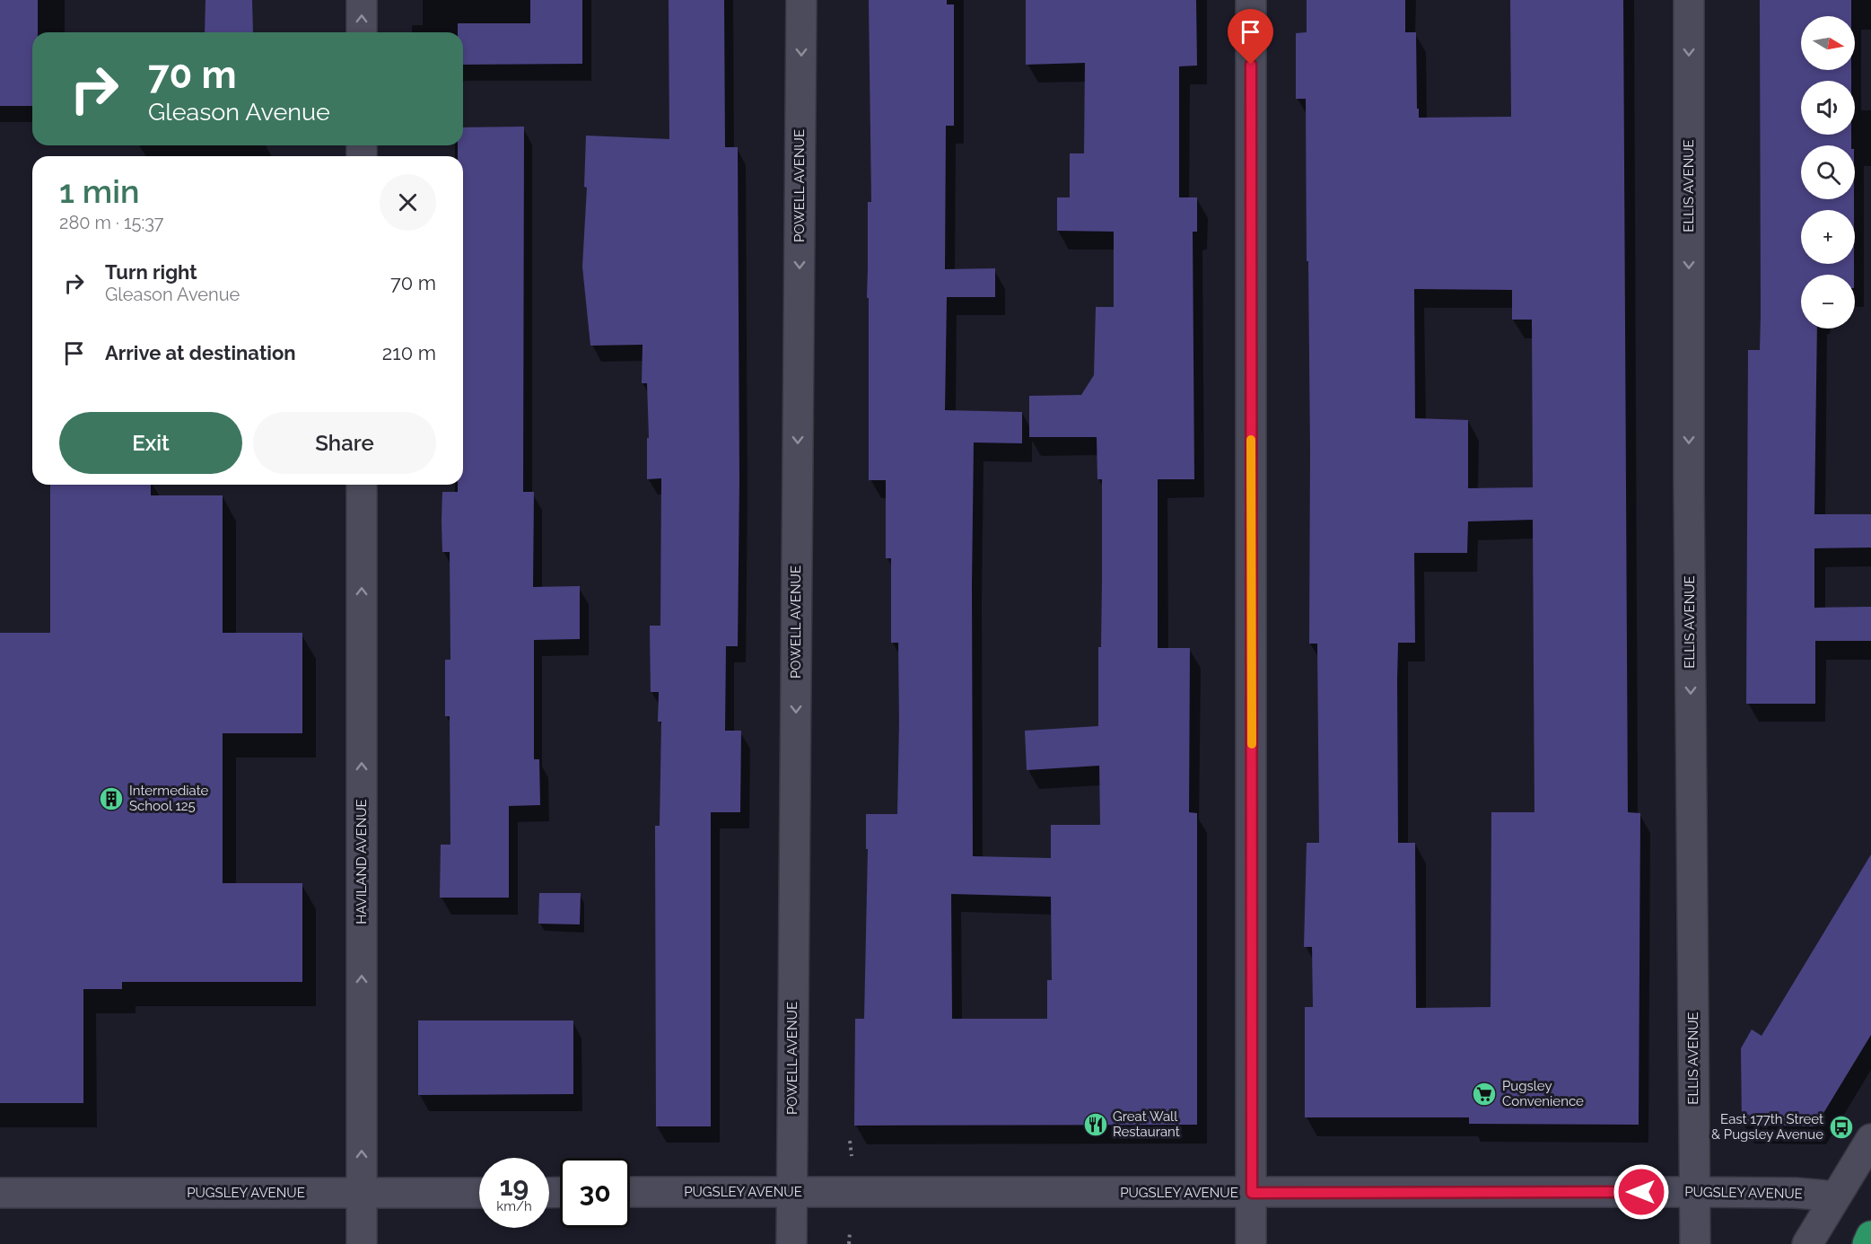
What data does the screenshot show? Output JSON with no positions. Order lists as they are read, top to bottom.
{
  "streets": {
    "street": [
      "POWELL AVENUE",
      "ELLIS AVENUE",
      "HAVILAND AVENUE",
      "PUGSLEY AVENUE"
    ]
  },
  "crossings": [
    ["POWELL AVENUE", "PUGSLEY AVENUE"],
    ["ELLIS AVENUE", "PUGSLEY AVENUE"],
    ["HAVILAND AVENUE", "PUGSLEY AVENUE"]
  ],
  "one_way": ["POWELL AVENUE", "ELLIS AVENUE", "HAVILAND AVENUE"],
  "places": {
    "building": ["Intermediate School 125"],
    "supermarket": ["Pugsley Convenience"],
    "restaurant": ["Great Wall Restaurant"],
    "bus stop": ["East 177th Street & Pugsley Avenue"]
  },
  "north": "right",
  "page": {
    "map_buttons": ["+", "−"],
    "turn": ["70 m", "Gleason Avenue"],
    "heading": ["1 min", "280 m · 15:37"],
    "list": [
      {
        "name": "Turn right",
        "note": "Gleason Avenue",
        "value": "70 m"
      },
      {
        "name": "Arrive at destination",
        "value": "210 m"
      }
    ],
    "buttons": ["Exit", "Share"],
    "speed": "19 km/h",
    "limit": "30"
  }
}
